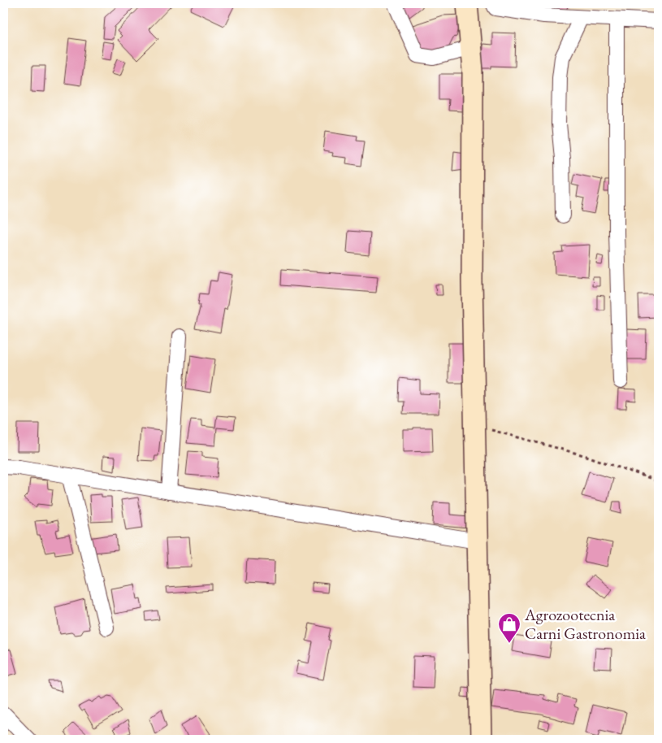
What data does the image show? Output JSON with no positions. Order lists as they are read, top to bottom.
{
  "places": {
    "shop": ["Agrozootecnia Carni Gastronomia"]
  }
}
